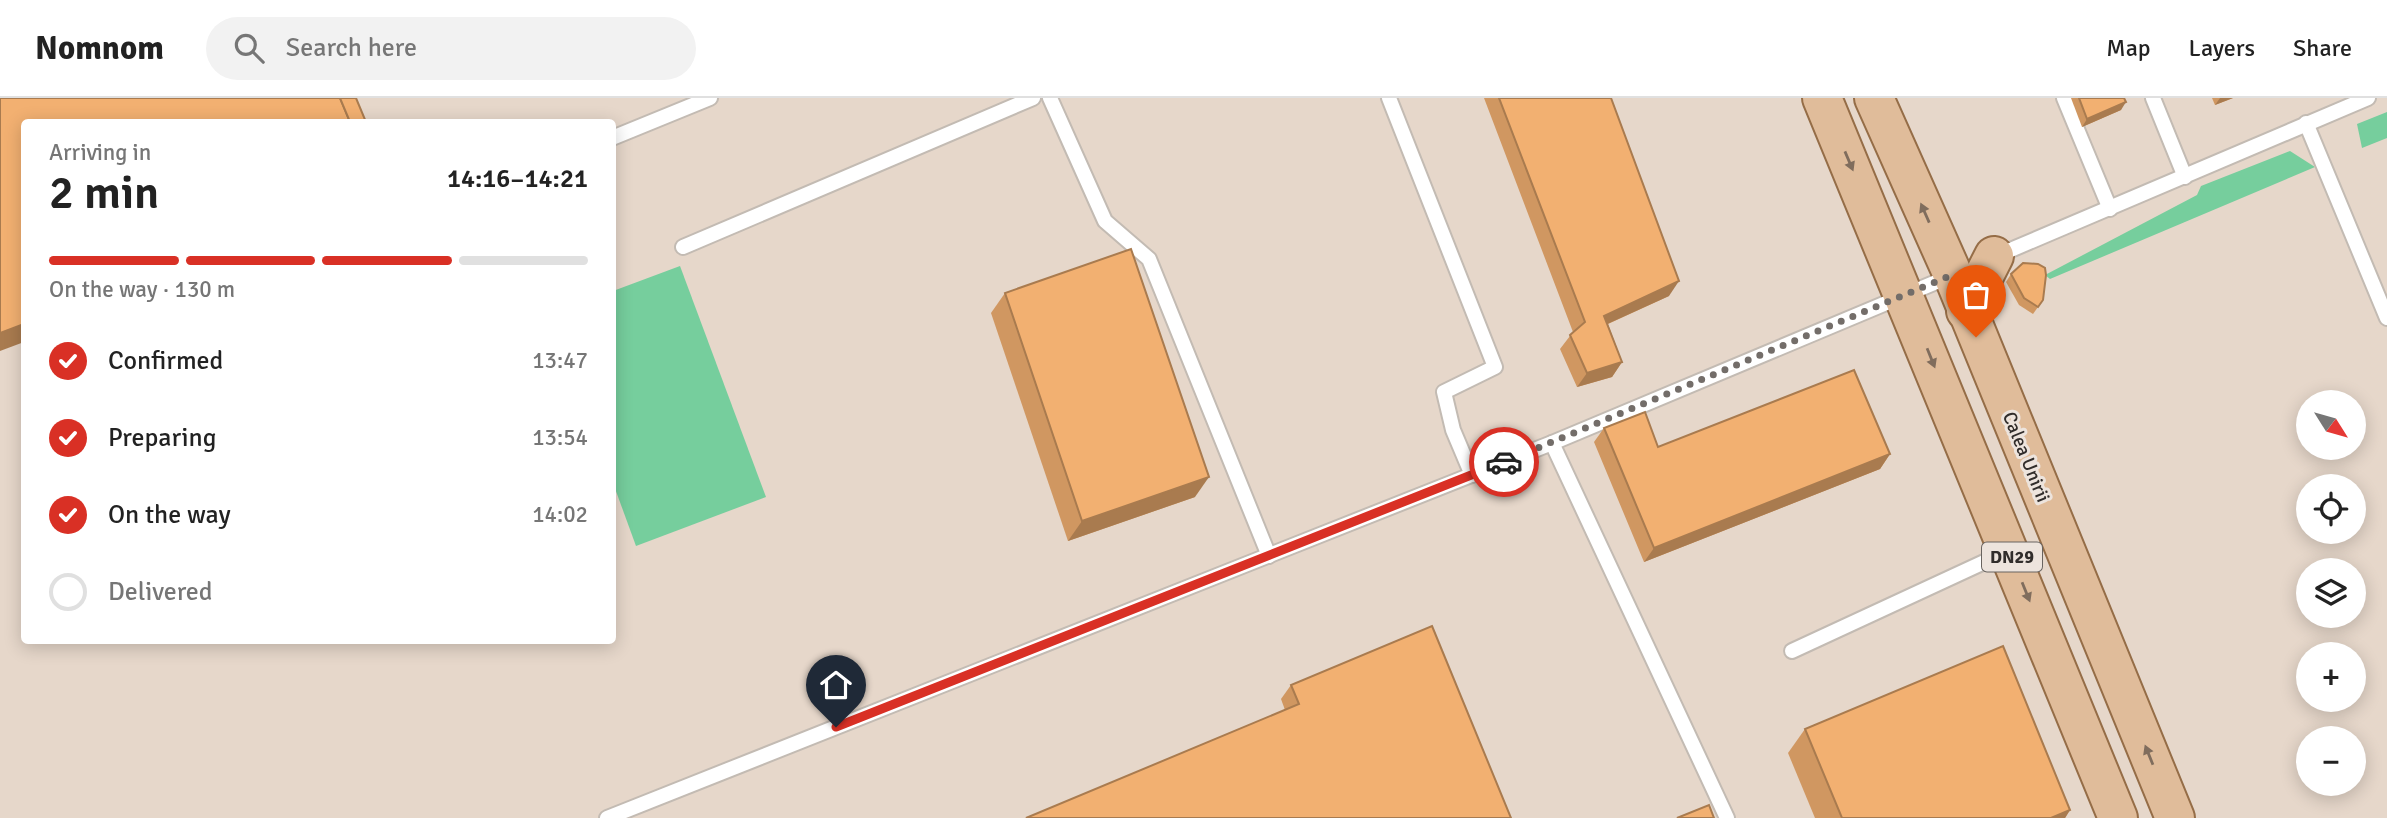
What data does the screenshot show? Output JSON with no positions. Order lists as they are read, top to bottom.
{
  "streets": {
    "main road": ["Calea Unirii", "DN29"]
  },
  "north": "bottom right",
  "page": {
    "header": "Nomnom",
    "search": "Search here",
    "nav": ["Map", "Layers", "Share"],
    "heading": ["2 min", "Arriving in", "14:16–14:21"],
    "bar": "On the way · 130 m",
    "list": [
      ["Confirmed", "13:47"],
      ["Preparing", "13:54"],
      ["On the way", "14:02"],
      "Delivered"
    ],
    "map_buttons": ["+", "−"]
  }
}
